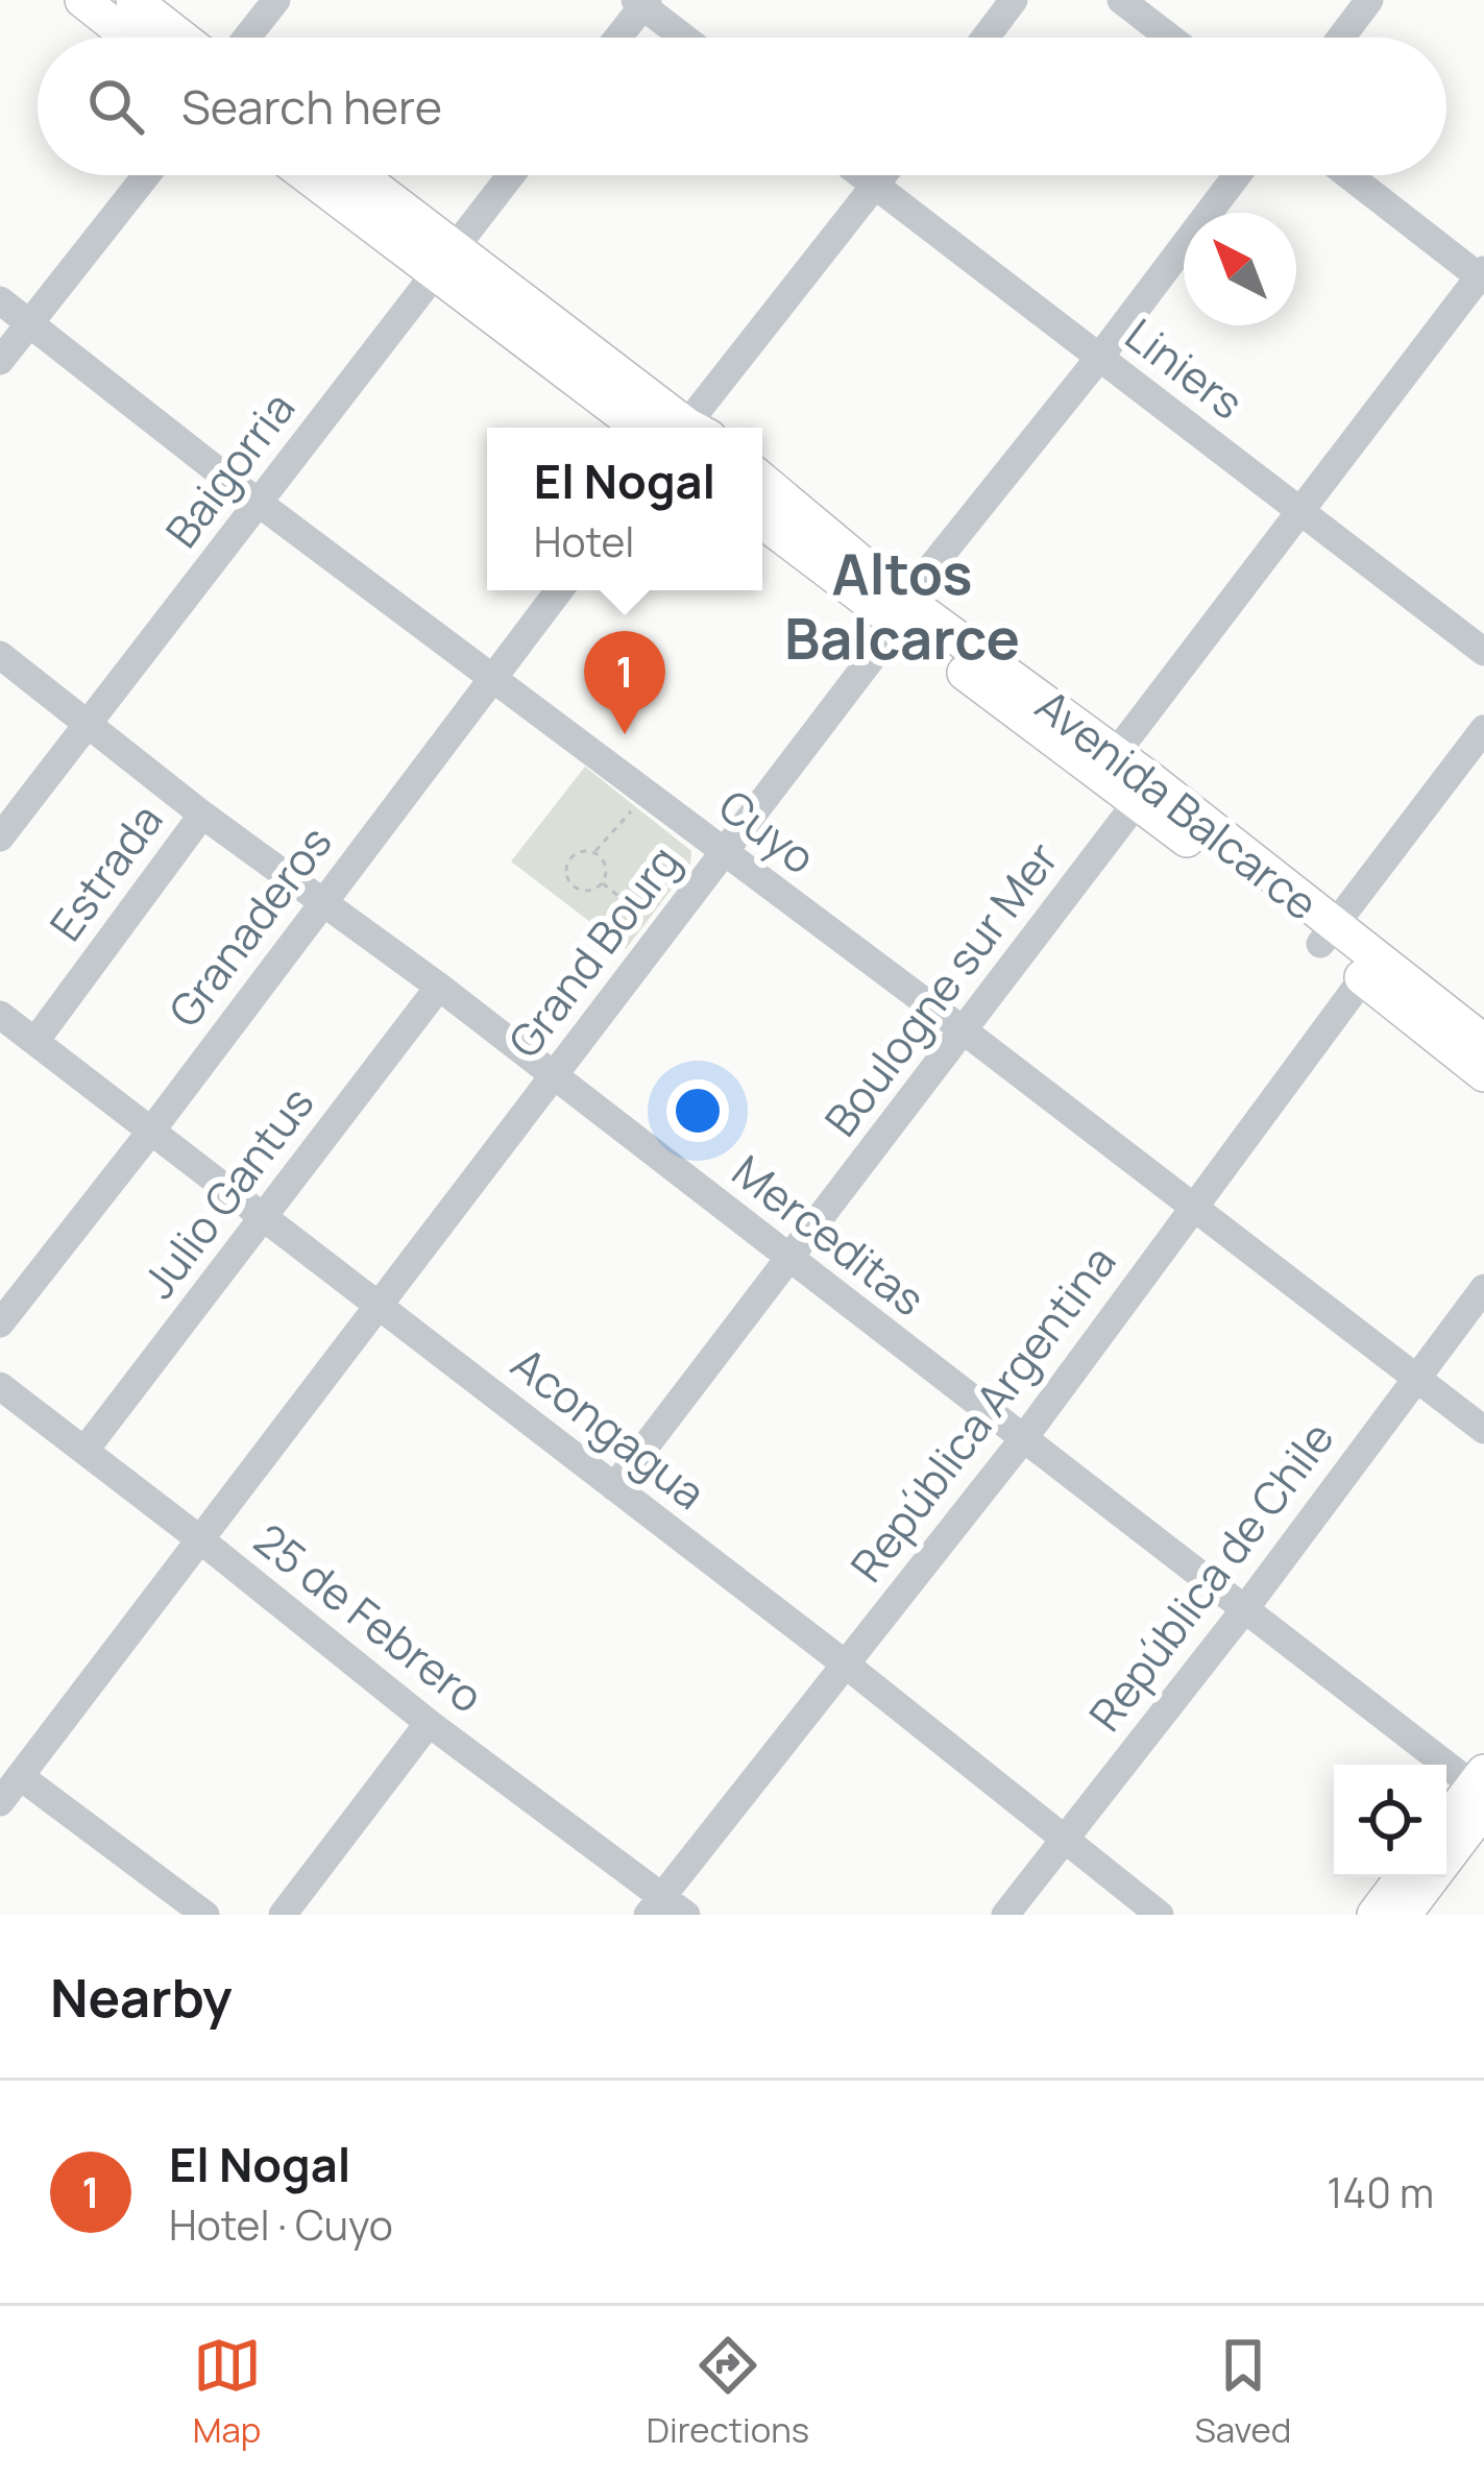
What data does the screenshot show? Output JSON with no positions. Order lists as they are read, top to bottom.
{
  "streets": {
    "main road": ["Avenida Balcarce"],
    "street": [
      "Liniers",
      "Baigorria",
      "Cuyo",
      "Estrada",
      "Granaderos",
      "Grand Bourg",
      "Boulogne sur Mer",
      "Julio Gantus",
      "Merceditas",
      "República Argentina",
      "Acongagua",
      "República de Chile",
      "25 de Febrero"
    ]
  },
  "crossings": [
    ["Liniers", "Grand Bourg"],
    ["Baigorria", "Cuyo"],
    ["Baigorria", "Merceditas"],
    ["Avenida Balcarce", "Grand Bourg"],
    ["Avenida Balcarce", "Boulogne sur Mer"],
    ["Avenida Balcarce", "República Argentina"],
    ["Cuyo", "Granaderos"],
    ["Cuyo", "Grand Bourg"],
    ["Cuyo", "Boulogne sur Mer"],
    ["Cuyo", "República Argentina"],
    ["Cuyo", "República de Chile"],
    ["Estrada", "Merceditas"],
    ["Estrada", "Acongagua"],
    ["Granaderos", "Merceditas"],
    ["Granaderos", "Acongagua"],
    ["Grand Bourg", "Merceditas"],
    ["Grand Bourg", "Acongagua"],
    ["Grand Bourg", "25 de Febrero"],
    ["Boulogne sur Mer", "Merceditas"],
    ["Boulogne sur Mer", "Acongagua"],
    ["Julio Gantus", "Merceditas"],
    ["Julio Gantus", "Acongagua"],
    ["Julio Gantus", "25 de Febrero"],
    ["Merceditas", "República Argentina"],
    ["Merceditas", "República de Chile"],
    ["República Argentina", "Acongagua"],
    ["República Argentina", "25 de Febrero"],
    ["Acongagua", "República de Chile"]
  ],
  "districts": ["Altos Balcarce"],
  "north": "top left",
  "page": {
    "search": "Search here",
    "popup": ["El Nogal", "Hotel"],
    "pins": "1",
    "heading": "Nearby",
    "list": [
      {
        "mark": "1",
        "name": "El Nogal",
        "note": "Hotel · Cuyo",
        "value": "140 m"
      }
    ],
    "nav": ["Map", "Directions", "Saved"]
  }
}
